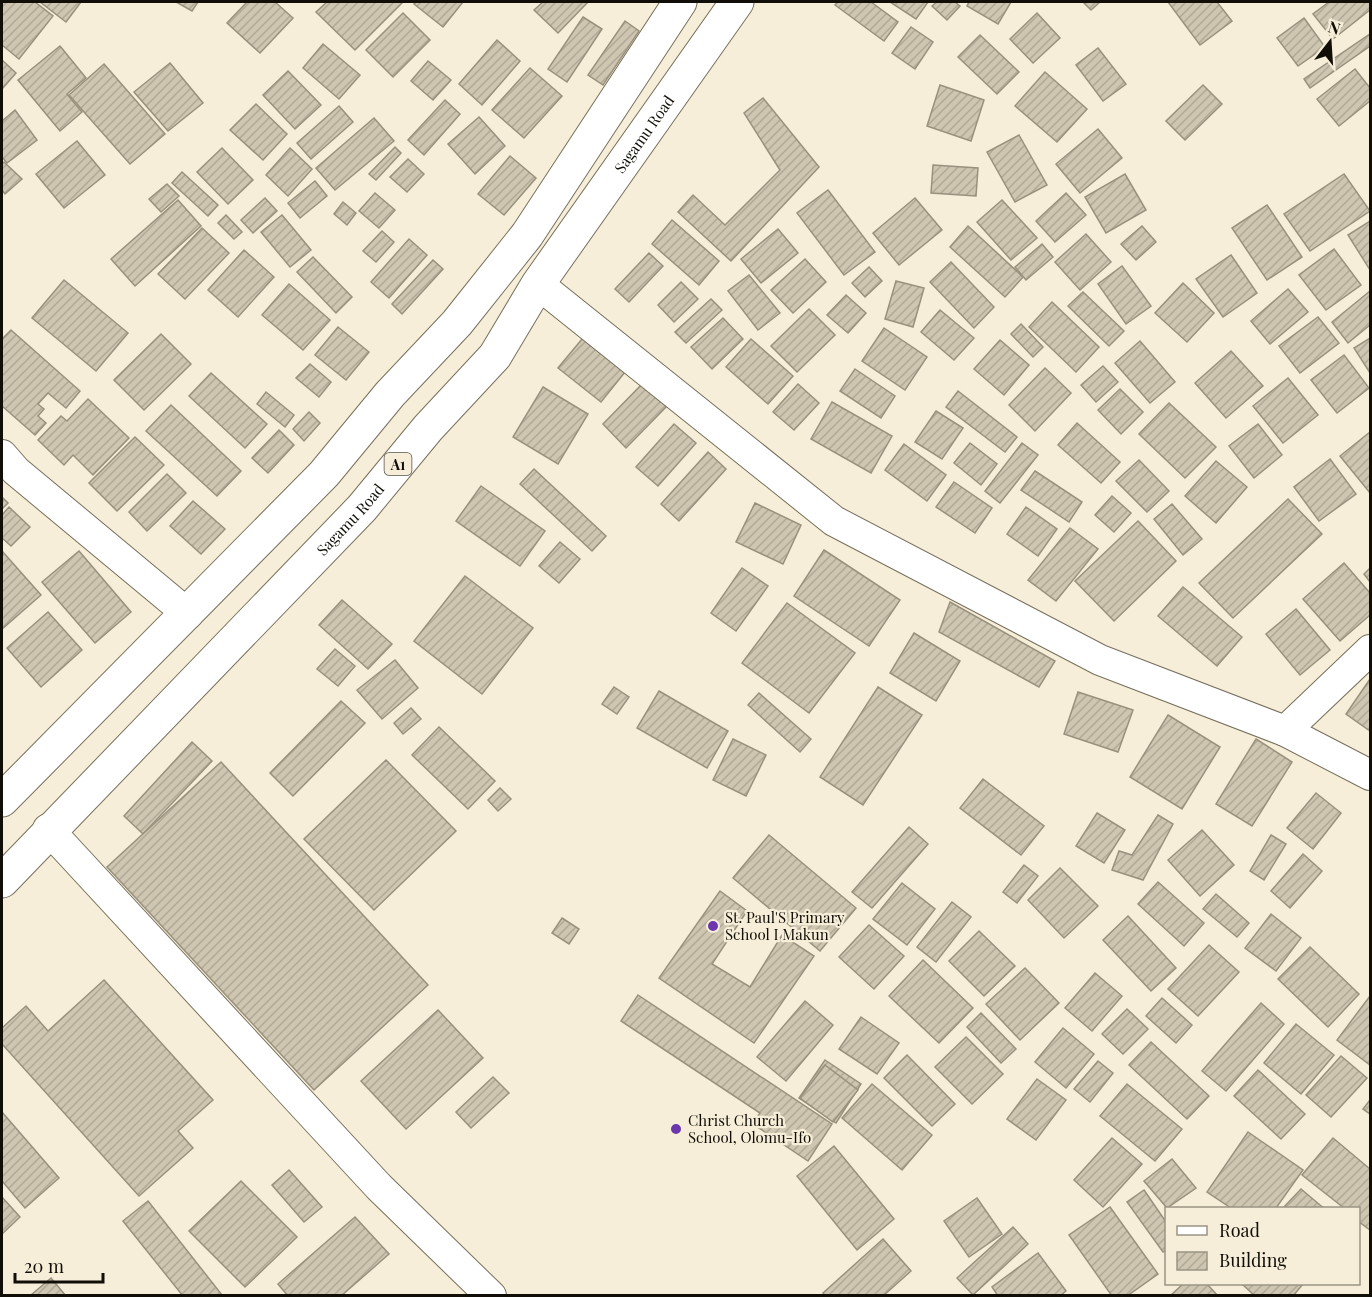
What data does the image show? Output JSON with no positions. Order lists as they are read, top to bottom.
{
  "streets": {
    "highway": ["Sagamu Road", "A1"]
  },
  "places": ["St. Paul'S Primary School I Makun", "Christ Church School, Olomu-Ifo"],
  "legend": ["Road", "Building"],
  "scale_bar": "20 m",
  "north": "top"
}
